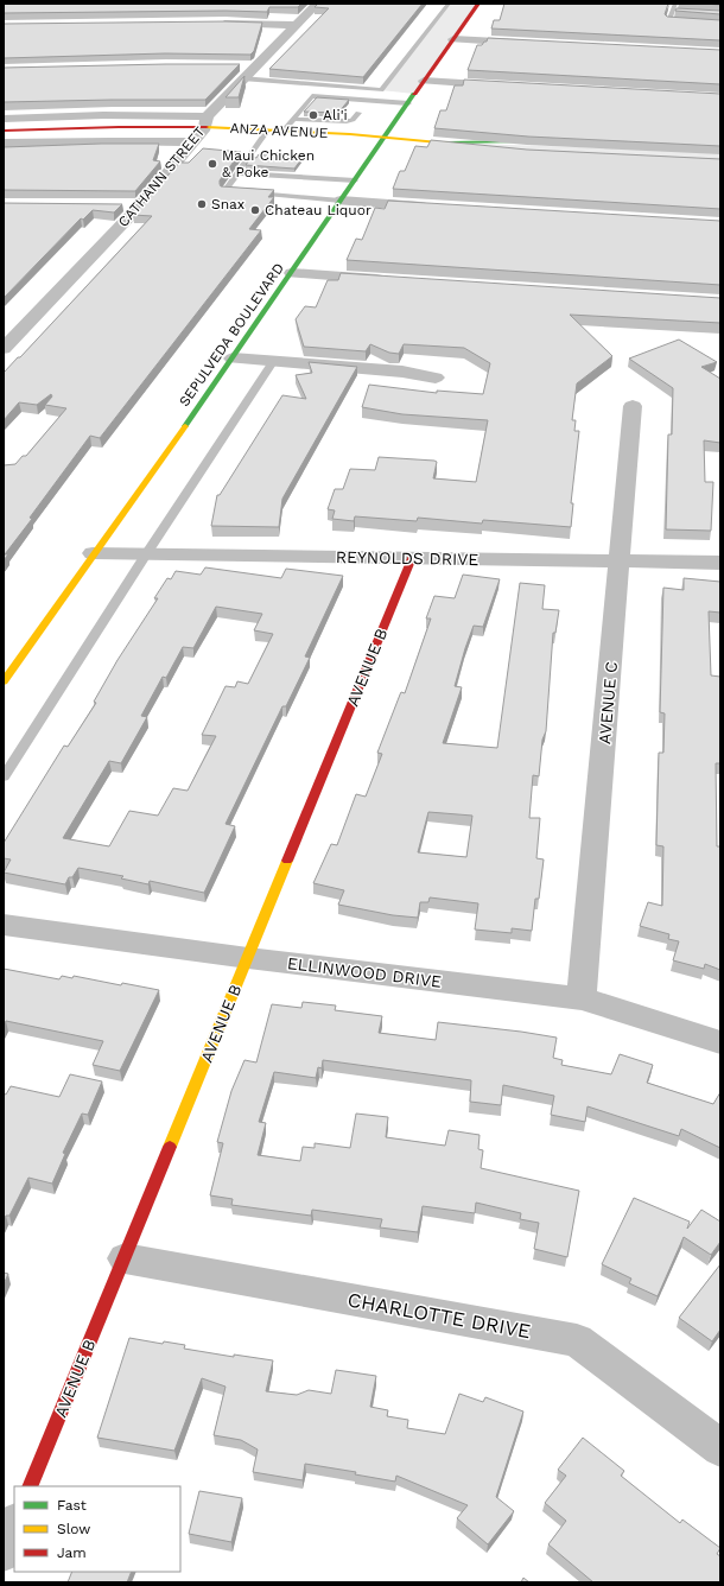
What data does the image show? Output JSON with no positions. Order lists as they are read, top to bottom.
{
  "streets": {
    "main road": ["ANZA AVENUE", "SEPULVEDA BOULEVARD", "AVENUE B"],
    "street": [
      "CATHANN STREET",
      "REYNOLDS DRIVE",
      "AVENUE C",
      "ELLINWOOD DRIVE",
      "CHARLOTTE DRIVE"
    ]
  },
  "crossings": [
    ["ANZA AVENUE", "CATHANN STREET"],
    ["ANZA AVENUE", "SEPULVEDA BOULEVARD"],
    ["SEPULVEDA BOULEVARD", "REYNOLDS DRIVE"],
    ["REYNOLDS DRIVE", "AVENUE B"],
    ["REYNOLDS DRIVE", "AVENUE C"],
    ["AVENUE B", "ELLINWOOD DRIVE"],
    ["AVENUE B", "CHARLOTTE DRIVE"],
    ["AVENUE C", "ELLINWOOD DRIVE"]
  ],
  "places": [
    "Ali'i",
    "Maui Chicken & Poke",
    "Snax",
    "Chateau Liquor"
  ],
  "legend": ["Fast", "Slow", "Jam"]
}
